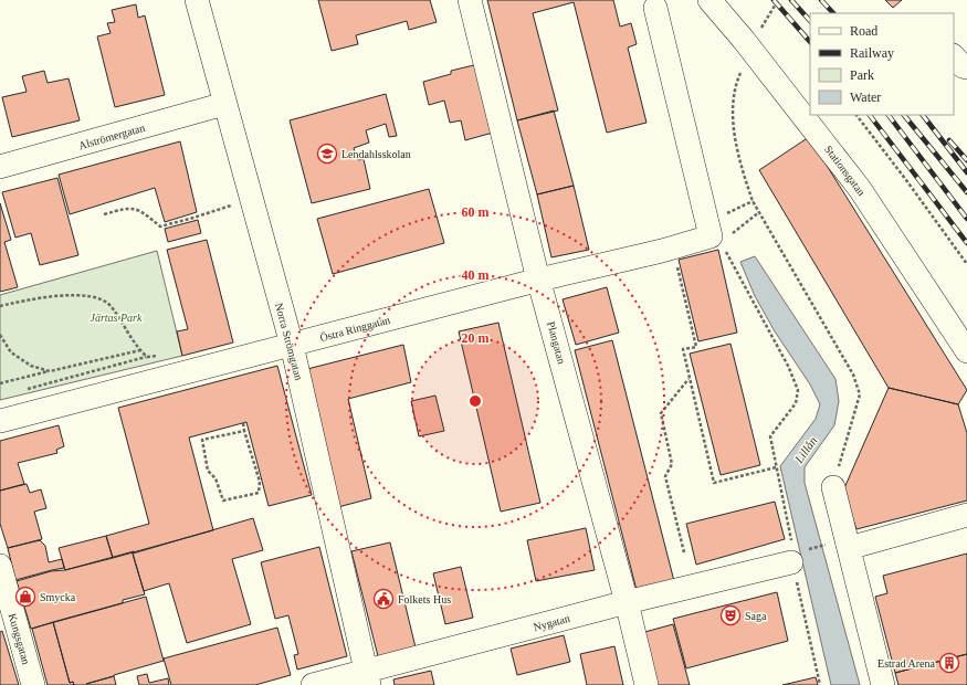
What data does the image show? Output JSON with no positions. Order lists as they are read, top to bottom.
{
  "streets": {
    "street": [
      "Alströmergatan",
      "Stationsgatan",
      "Östra Ringgatan",
      "Norra Strömgatan",
      "Plangatan",
      "Nygatan",
      "Kungsgatan"
    ]
  },
  "crossings": [
    ["Alströmergatan", "Norra Strömgatan"],
    ["Östra Ringgatan", "Norra Strömgatan"],
    ["Östra Ringgatan", "Plangatan"],
    ["Norra Strömgatan", "Nygatan"],
    ["Plangatan", "Nygatan"]
  ],
  "water": ["Lillån"],
  "parks": ["Järtas Park"],
  "places": {
    "school or university": ["Lendahlsskolan"],
    "shop": ["Smycka"],
    "public building": ["Folkets Hus"],
    "theatre": ["Saga"],
    "building": ["Estrad Arena"]
  },
  "legend": [
    "Road",
    "Railway",
    "Park",
    "Water"
  ],
  "rings": ["60 m", "40 m", "20 m"]
}
